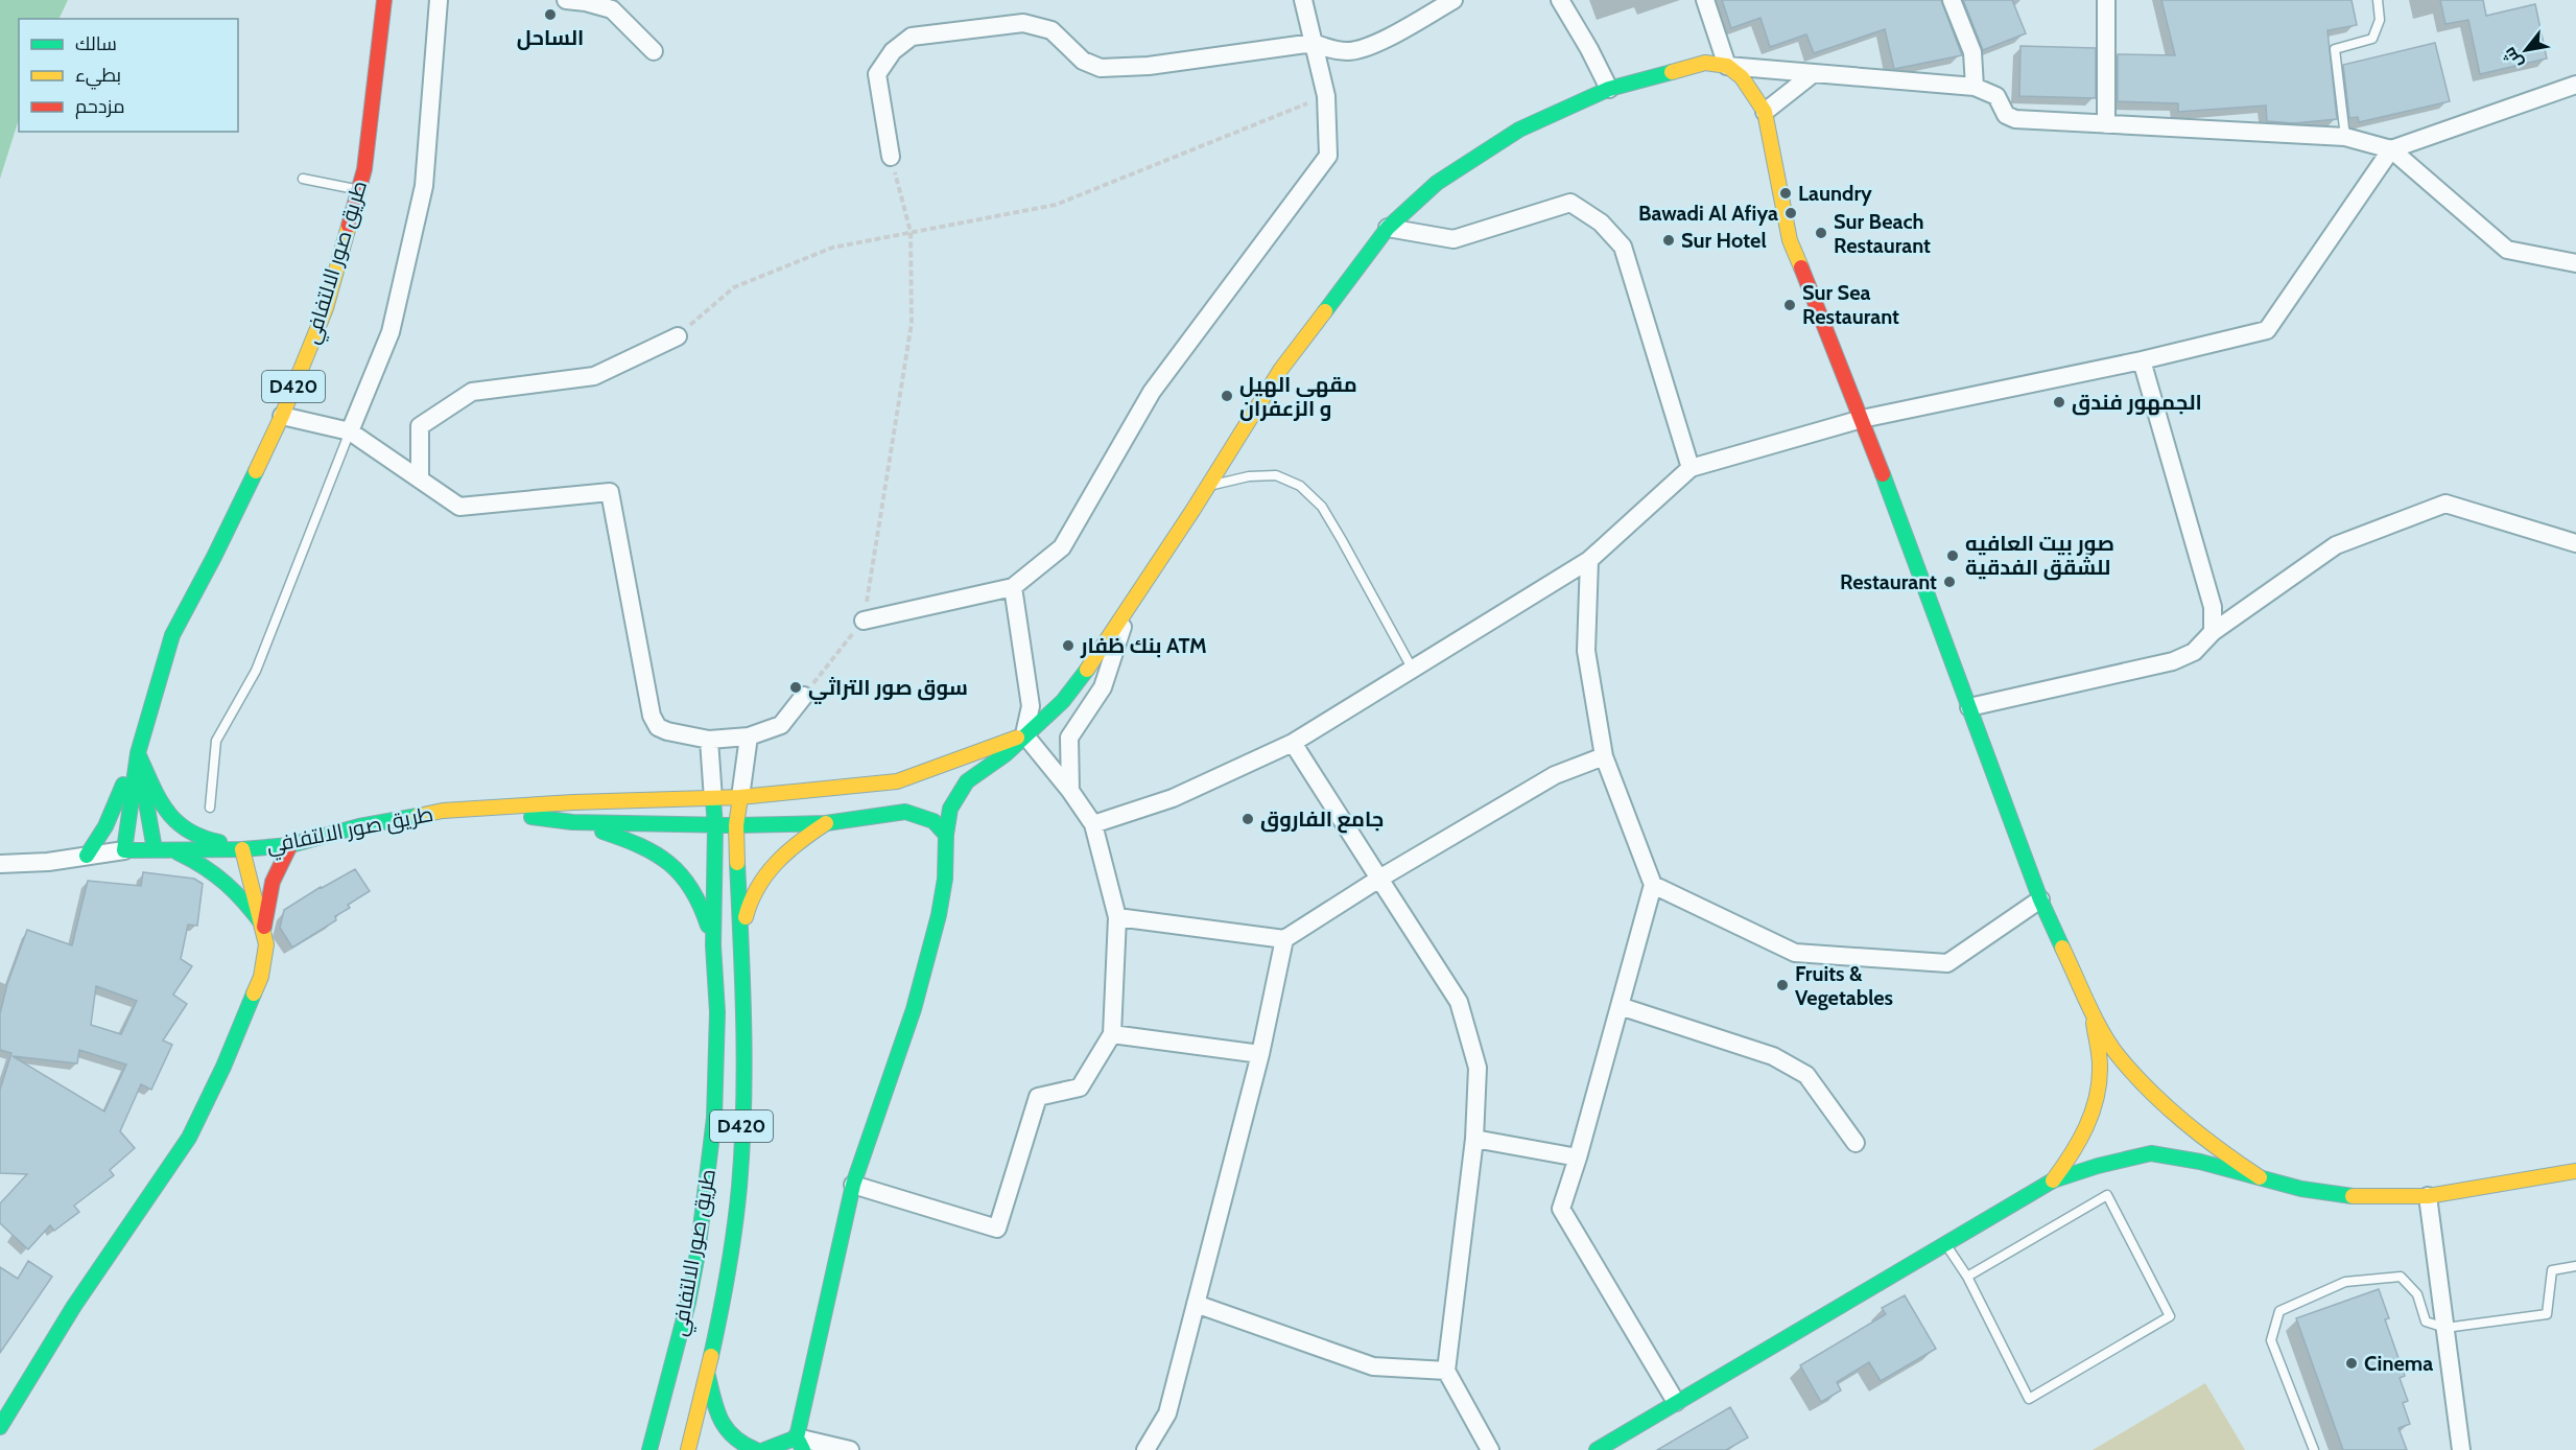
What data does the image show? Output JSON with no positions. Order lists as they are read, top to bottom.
{
  "streets": {
    "street": ["طريق صور الالتفافي", "D420"]
  },
  "places": [
    "الساحل",
    "Laundry",
    "Bawadi Al Afiya",
    "Sur Beach Restaurant",
    "Sur Hotel",
    "Sur Sea Restaurant",
    "مقهى الهيل و الزعفران",
    "الجمهور فندق",
    "صور بيت العافيه للشقق الفدقية",
    "Restaurant",
    "بنك ظفار ATM",
    "سوق صور التراثي",
    "جامع الفاروق",
    "Fruits & Vegetables",
    "Cinema"
  ],
  "legend": ["سالك", "بطيء", "مزدحم"],
  "north": "bottom left"
}
